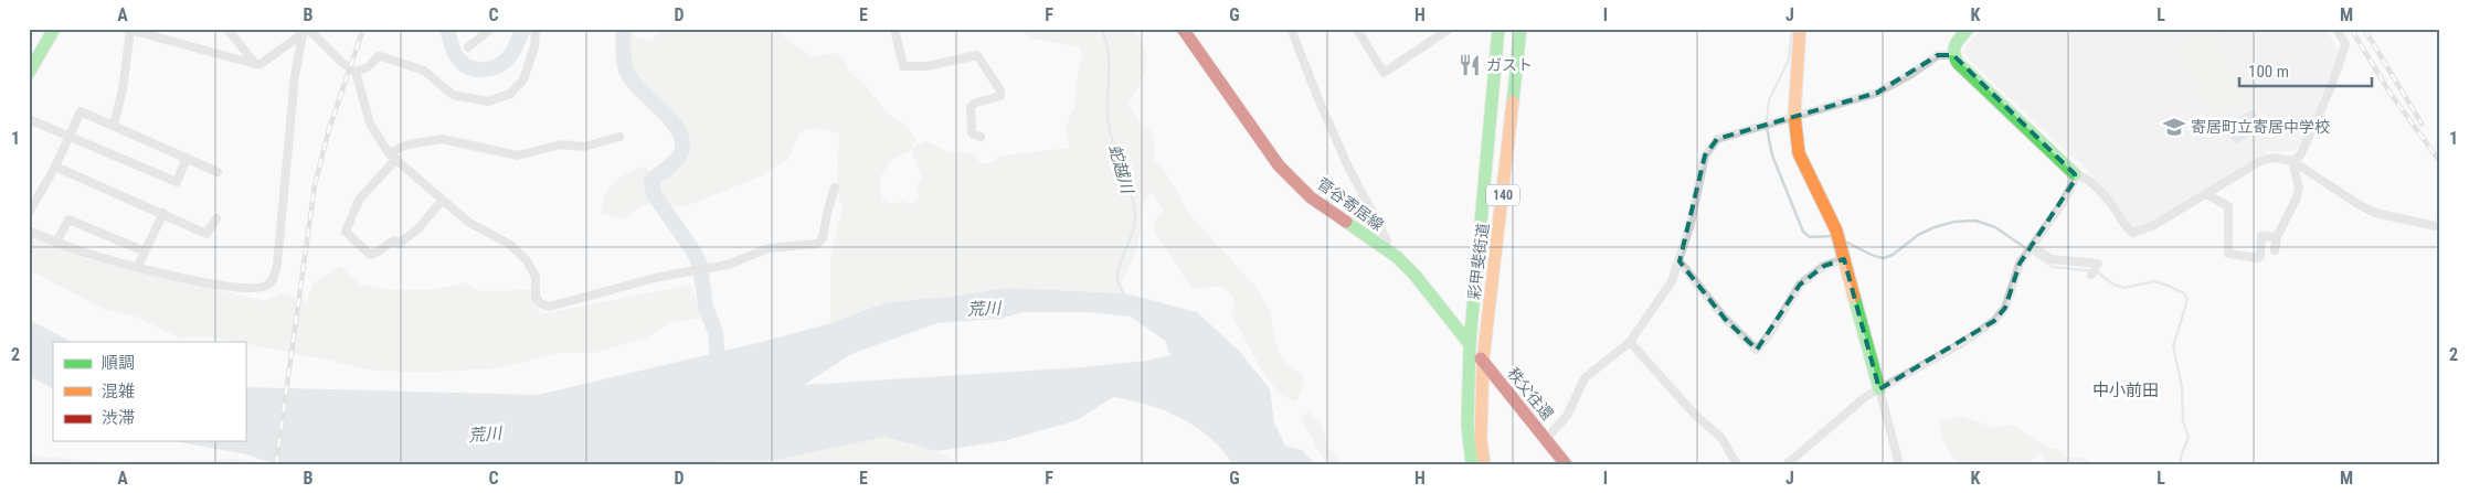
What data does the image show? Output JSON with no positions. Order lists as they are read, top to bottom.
{
  "streets": {
    "main road": [
      "140",
      "菅谷寄居線",
      "彩甲斐街道",
      "秩父往還"
    ]
  },
  "crossings": [
    ["菅谷寄居線", "彩甲斐街道"],
    ["菅谷寄居線", "秩父往還"],
    ["彩甲斐街道", "秩父往還"]
  ],
  "districts": ["中小前田"],
  "water": ["蛇越川", "荒川"],
  "places": {
    "restaurant": ["ガスト"],
    "school or university": ["寄居町立寄居中学校"]
  },
  "legend": ["順調", "混雑", "渋滞"],
  "scale_bar": "100 m",
  "grid": {
    "columns": [
      "A",
      "B",
      "C",
      "D",
      "E",
      "F",
      "G",
      "H",
      "I",
      "J",
      "K",
      "L",
      "M"
    ],
    "rows": ["1", "2"]
  }
}
